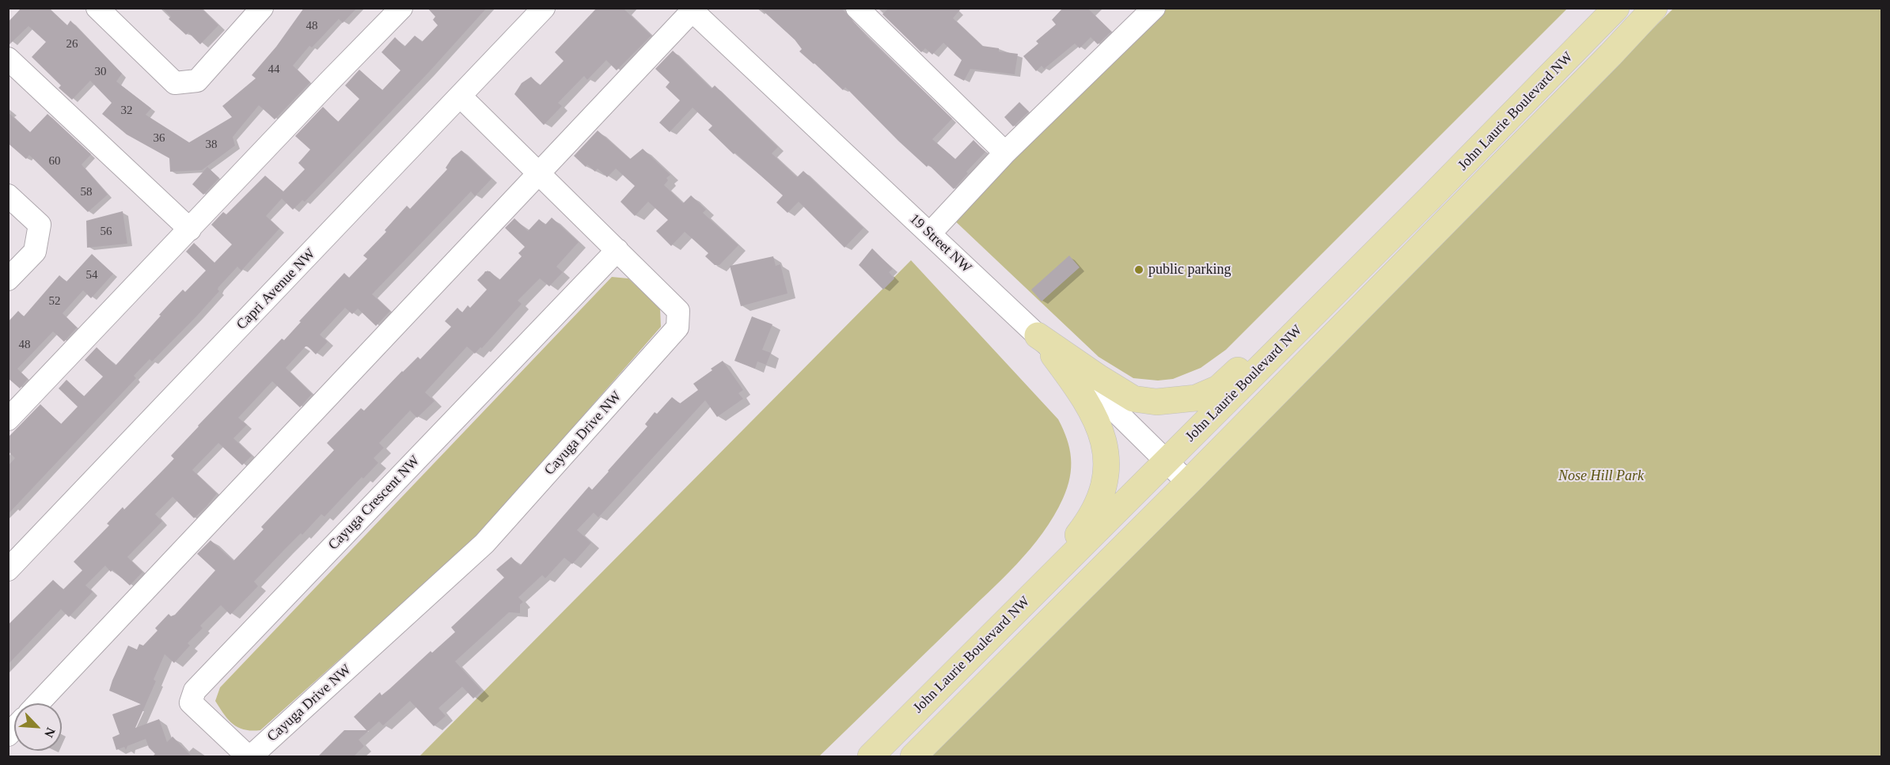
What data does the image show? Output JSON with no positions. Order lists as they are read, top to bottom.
{
  "streets": {
    "main road": ["John Laurie Boulevard NW"],
    "street": [
      "19 Street NW",
      "Capri Avenue NW",
      "Cayuga Drive NW",
      "Cayuga Crescent NW"
    ]
  },
  "crossings": [
    ["John Laurie Boulevard NW", "19 Street NW"],
    ["Capri Avenue NW", "Cayuga Drive NW"],
    ["Cayuga Drive NW", "Cayuga Crescent NW"]
  ],
  "parks": ["Nose Hill Park"],
  "places": ["public parking"],
  "house_numbers": [
    "48",
    "26",
    "44",
    "30",
    "32",
    "36",
    "38",
    "60",
    "58",
    "56",
    "54",
    "52",
    "48"
  ],
  "north": "bottom right"
}
